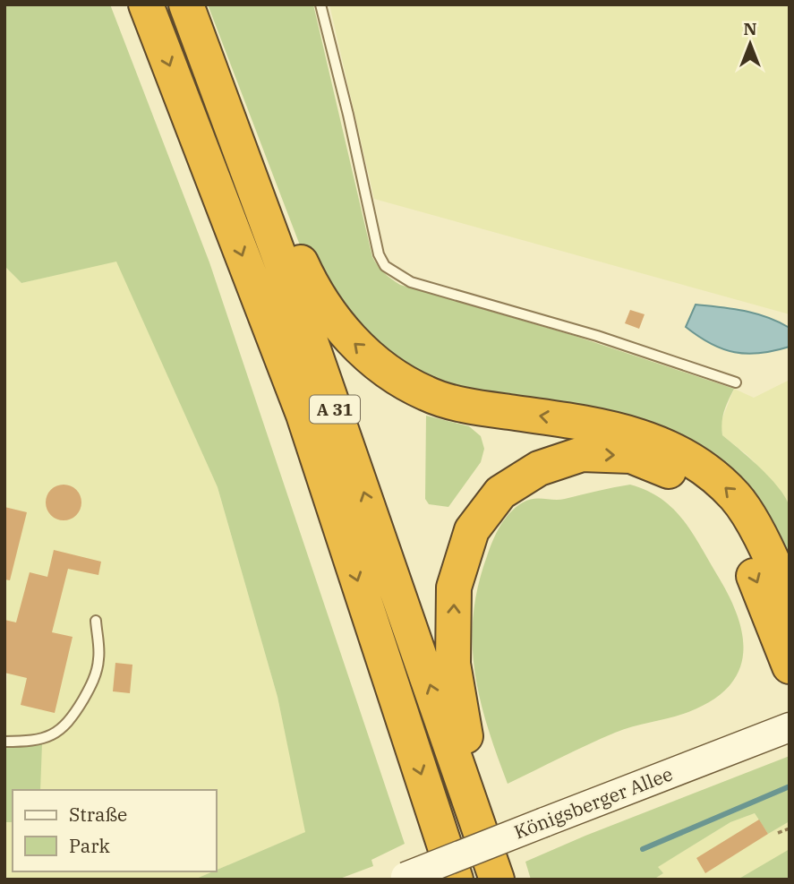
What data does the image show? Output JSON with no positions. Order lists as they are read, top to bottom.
{
  "streets": {
    "highway": ["A 31"],
    "main road": ["Königsberger Allee"]
  },
  "legend": ["Straße", "Park"],
  "north": "top"
}
